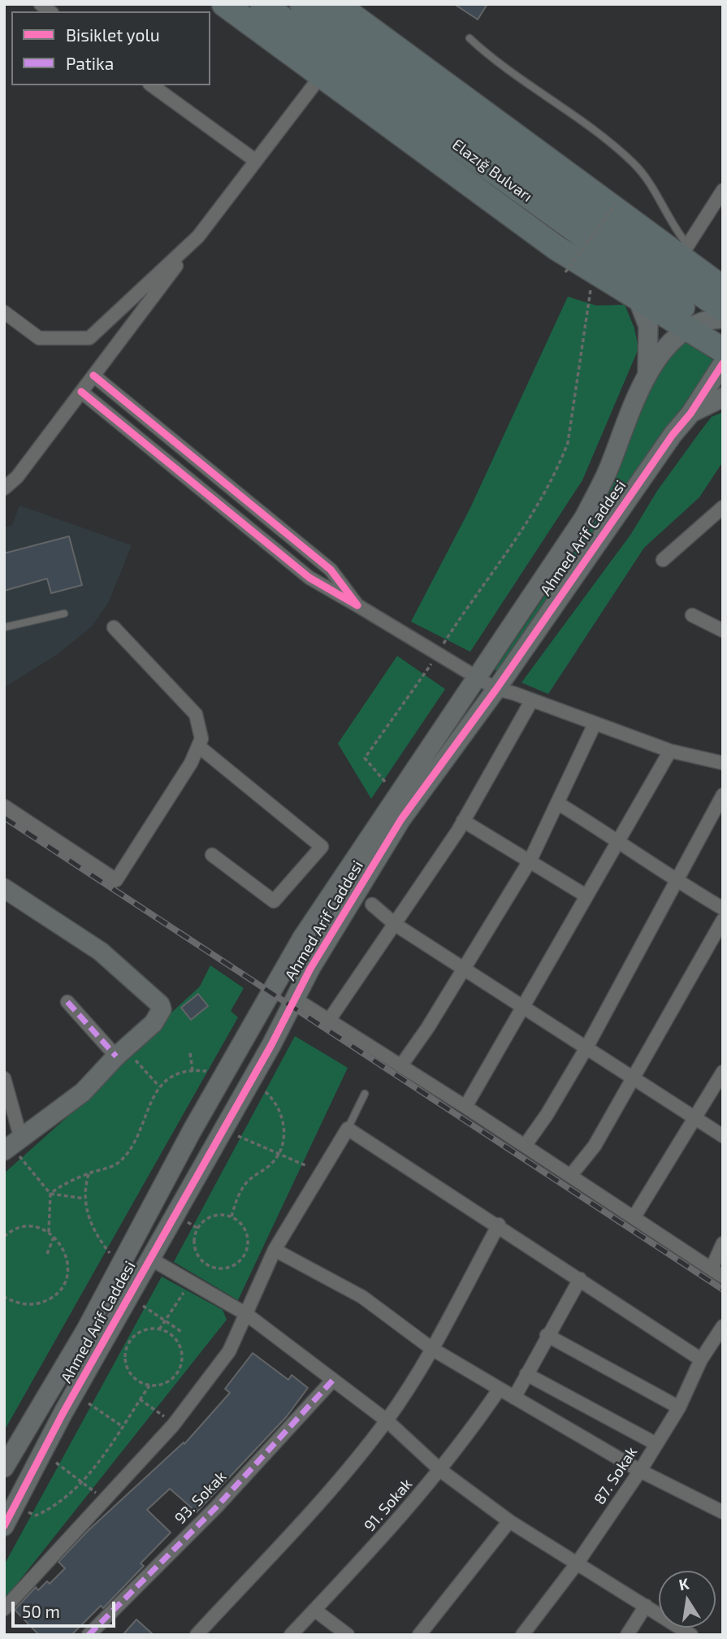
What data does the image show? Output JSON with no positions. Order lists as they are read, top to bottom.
{
  "streets": {
    "highway": ["Elazığ Bulvarı"],
    "street": [
      "Ahmed Arif Caddesi",
      "87. Sokak",
      "93. Sokak",
      "91. Sokak"
    ]
  },
  "crossings": [
    ["Elazığ Bulvarı", "Ahmed Arif Caddesi"]
  ],
  "legend": ["Bisiklet yolu", "Patika"],
  "scale_bar": "50 m",
  "north": "top"
}
